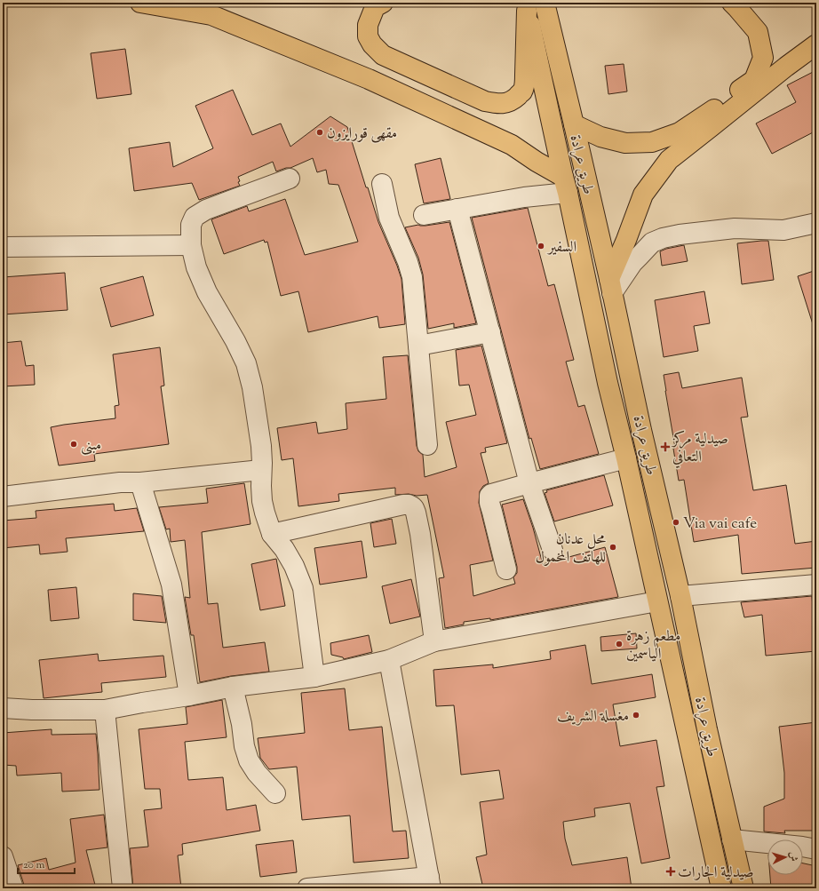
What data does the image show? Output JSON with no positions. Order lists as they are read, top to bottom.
{
  "streets": {
    "main road": ["طريق عرادة"]
  },
  "places": {
    "other": [
      "مقهى قورايزون",
      "السفير",
      "مبنى",
      "Via vai cafe",
      "محل عدنان للهاتف المخمول",
      "مطعم زهرة الياسمين",
      "مغسلة الشريف"
    ],
    "health": ["صيدلية مركز التعافي", "صيدلية الحارات"]
  },
  "scale_bar": "20 m",
  "north": "right"
}
